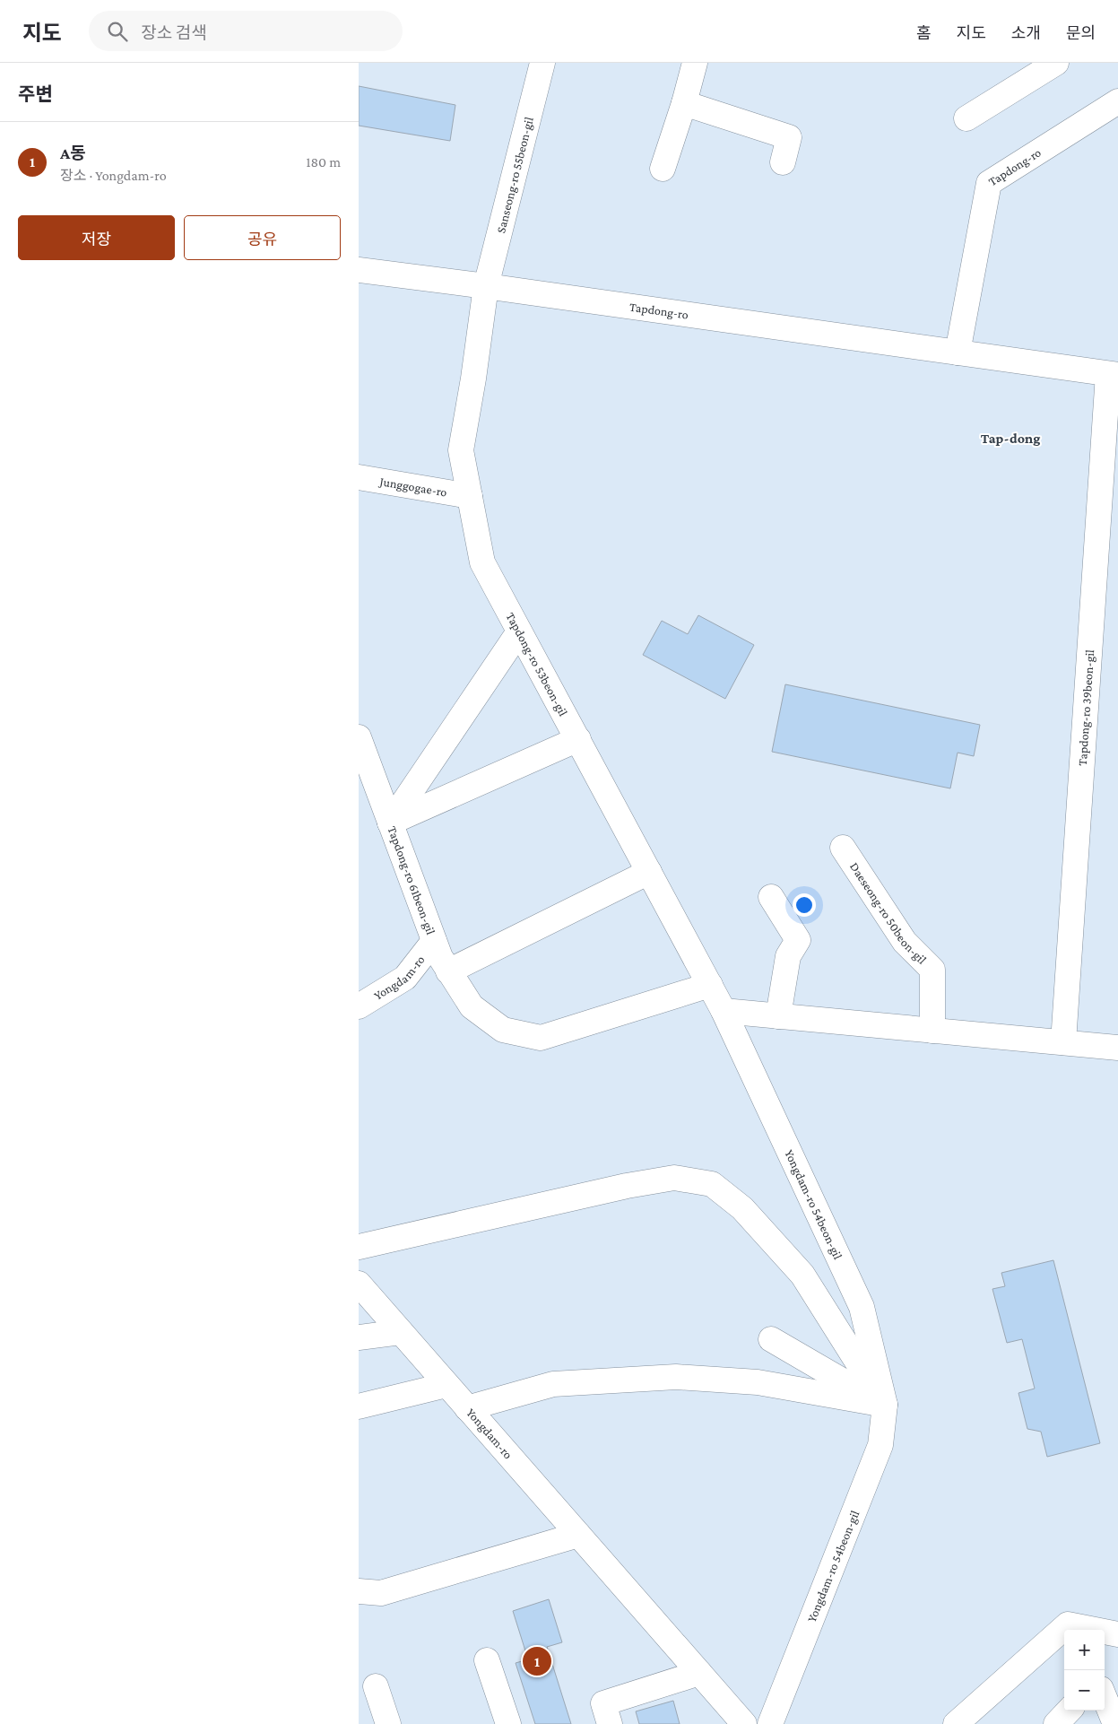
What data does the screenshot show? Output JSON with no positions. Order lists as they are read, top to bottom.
{
  "streets": {
    "street": [
      "Tapdong-ro",
      "Sanseong-ro 55beon-gil",
      "Junggogae-ro",
      "Tapdong-ro 53beon-gil",
      "Tapdong-ro 39beon-gil",
      "Tapdong-ro 61beon-gil",
      "Daeseong-ro 50beon-gil",
      "Yongdam-ro",
      "Yongdam-ro 54beon-gil"
    ]
  },
  "crossings": [
    ["Tapdong-ro", "Sanseong-ro 55beon-gil"],
    ["Tapdong-ro", "Tapdong-ro 53beon-gil"],
    ["Tapdong-ro", "Tapdong-ro 39beon-gil"],
    ["Sanseong-ro 55beon-gil", "Tapdong-ro 53beon-gil"],
    ["Junggogae-ro", "Tapdong-ro 53beon-gil"],
    ["Tapdong-ro 53beon-gil", "Tapdong-ro 61beon-gil"],
    ["Tapdong-ro 53beon-gil", "Yongdam-ro 54beon-gil"],
    ["Tapdong-ro 61beon-gil", "Yongdam-ro"]
  ],
  "districts": ["Tap-dong"],
  "page": {
    "header": "지도",
    "search": "장소 검색",
    "nav": [
      "홈",
      "지도",
      "소개",
      "문의"
    ],
    "heading": "주변",
    "list": [
      {
        "mark": "1",
        "name": "A동",
        "note": "장소 · Yongdam-ro",
        "value": "180 m"
      }
    ],
    "buttons": ["저장", "공유"],
    "map_buttons": ["+", "−"],
    "pins": "1"
  }
}
